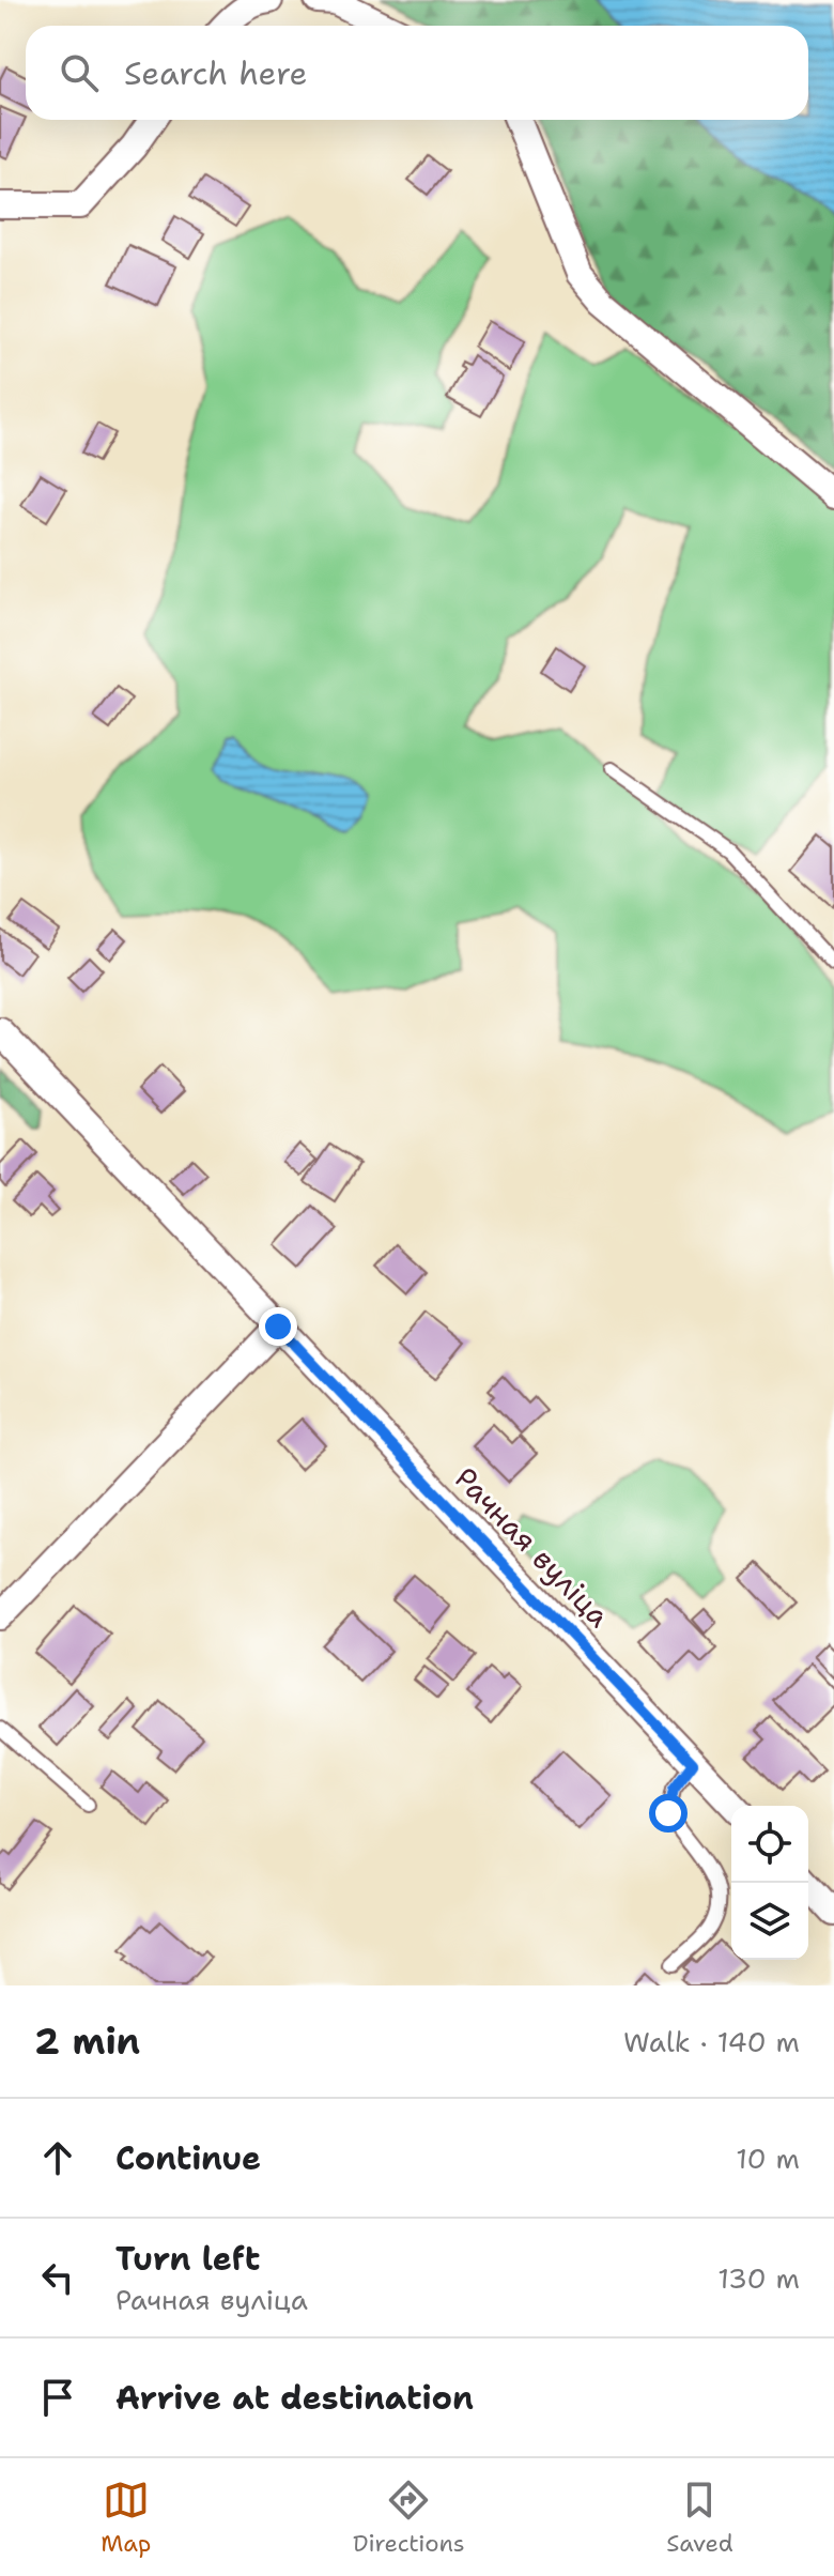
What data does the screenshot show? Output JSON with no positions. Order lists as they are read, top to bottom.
{
  "streets": {
    "street": ["Рачная вуліца"]
  },
  "page": {
    "search": "Search here",
    "heading": ["2 min", "Walk · 140 m"],
    "list": [
      ["Continue", "10 m"],
      ["Turn left", "Рачная вуліца", "130 m"],
      "Arrive at destination"
    ],
    "nav": ["Map", "Directions", "Saved"]
  }
}
